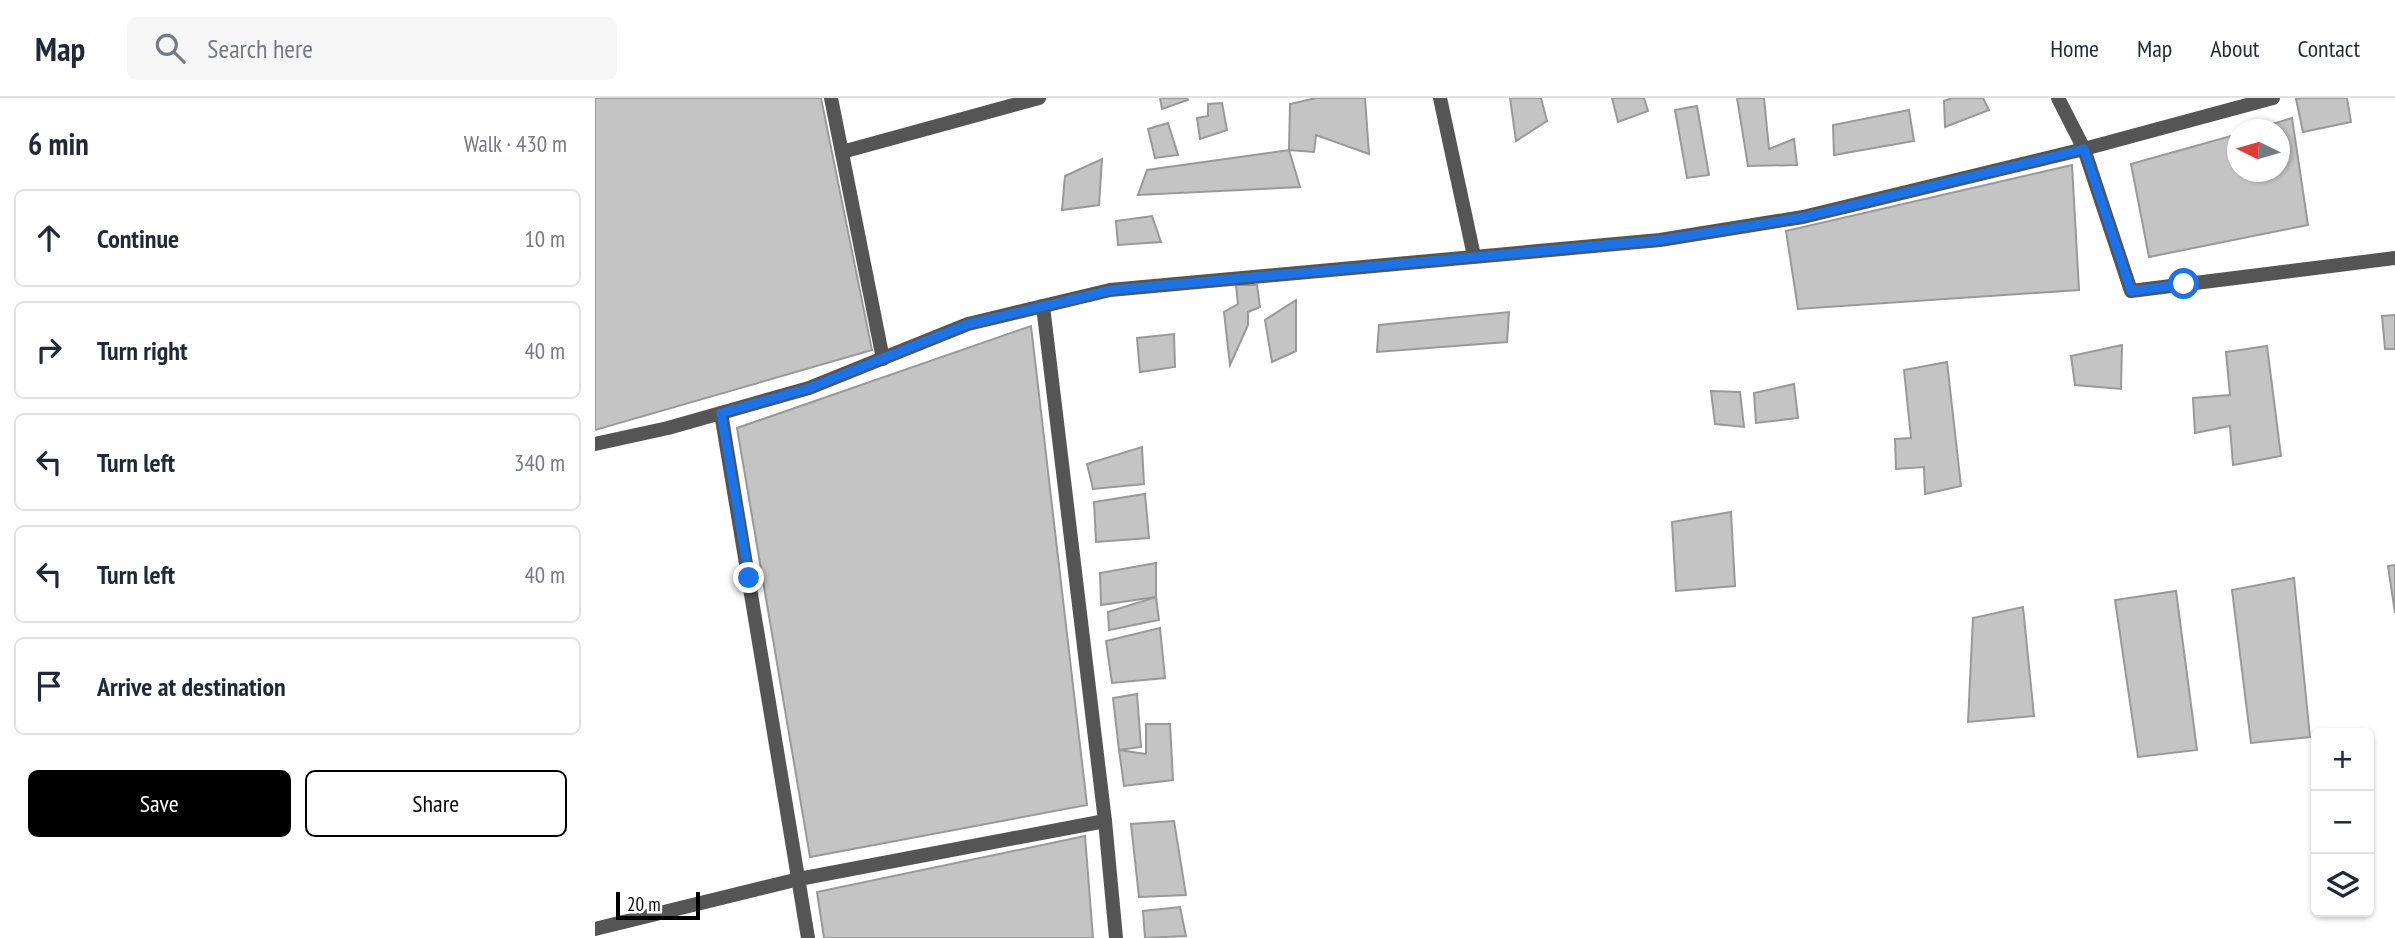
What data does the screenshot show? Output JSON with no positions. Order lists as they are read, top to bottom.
{
  "scale_bar": "20 m",
  "north": "left",
  "page": {
    "header": "Map",
    "search": "Search here",
    "nav": [
      "Home",
      "Map",
      "About",
      "Contact"
    ],
    "heading": ["6 min", "Walk · 430 m"],
    "list": [
      ["Continue", "10 m"],
      ["Turn right", "40 m"],
      ["Turn left", "340 m"],
      ["Turn left", "40 m"],
      "Arrive at destination"
    ],
    "map_buttons": ["+", "−"],
    "buttons": ["Save", "Share"],
    "scale": "20 m"
  }
}
